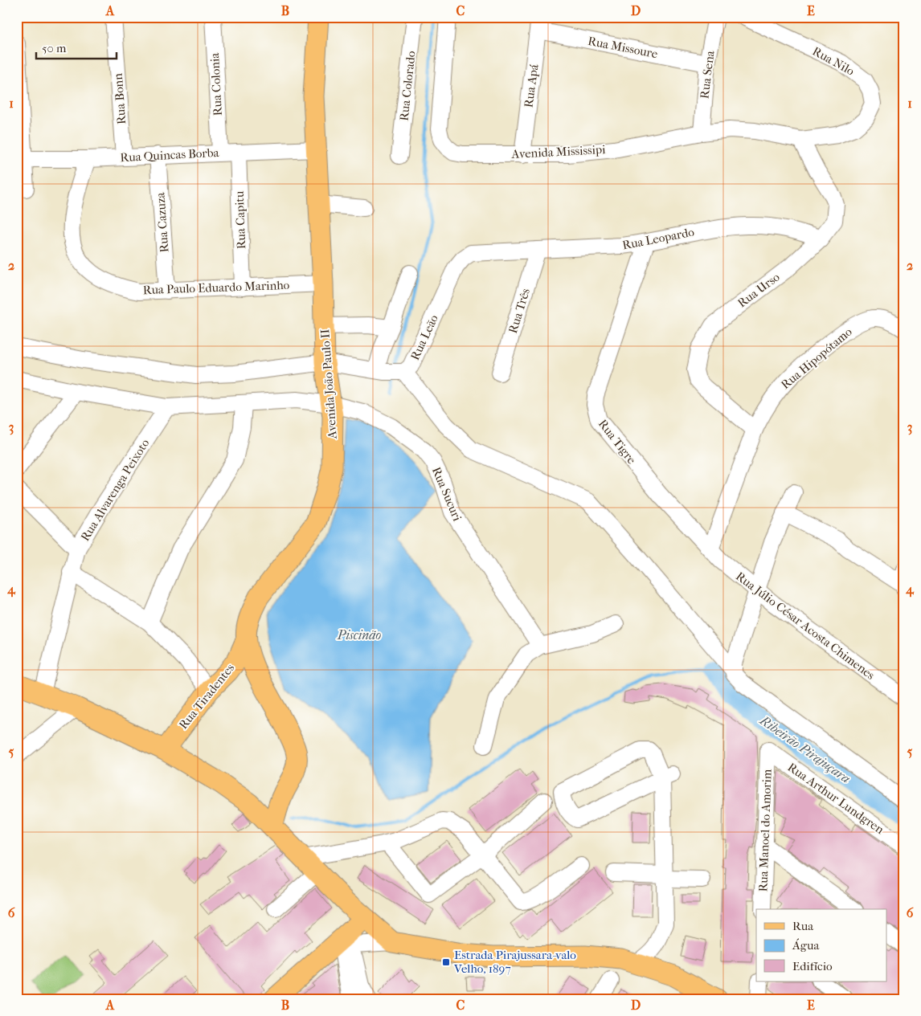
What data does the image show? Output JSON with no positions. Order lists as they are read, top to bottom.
{
  "streets": {
    "main road": ["Avenida João Paulo II", "Rua Tiradentes"],
    "street": [
      "Rua Missoure",
      "Rua Nilo",
      "Rua Sena",
      "Rua Colonia",
      "Rua Colorado",
      "Rua Apá",
      "Rua Bonn",
      "Avenida Mississipi",
      "Rua Quincas Borba",
      "Rua Capitu",
      "Rua Cazuza",
      "Rua Leopardo",
      "Rua Paulo Eduardo Marinho",
      "Rua Urso",
      "Rua Três",
      "Rua Leão",
      "Rua Hipopótamo",
      "Rua Tigre",
      "Rua Alvarenga Peixoto",
      "Rua Sucuri",
      "Rua Júlio César Acosta Chimenes",
      "Rua Arthur Lundgren",
      "Rua Manoel do Amorim"
    ]
  },
  "crossings": [
    ["Rua Missoure", "Rua Sena"],
    ["Rua Missoure", "Rua Apá"],
    ["Rua Nilo", "Avenida Mississipi"],
    ["Rua Nilo", "Rua Urso"],
    ["Rua Sena", "Avenida Mississipi"],
    ["Rua Colonia", "Rua Quincas Borba"],
    ["Rua Apá", "Avenida Mississipi"],
    ["Rua Bonn", "Rua Quincas Borba"],
    ["Avenida Mississipi", "Rua Urso"],
    ["Rua Quincas Borba", "Rua Capitu"],
    ["Rua Quincas Borba", "Rua Cazuza"],
    ["Rua Quincas Borba", "Rua Paulo Eduardo Marinho"],
    ["Rua Quincas Borba", "Avenida João Paulo II"],
    ["Rua Capitu", "Rua Paulo Eduardo Marinho"],
    ["Rua Cazuza", "Rua Paulo Eduardo Marinho"],
    ["Rua Leopardo", "Rua Urso"],
    ["Rua Leopardo", "Rua Três"],
    ["Rua Leopardo", "Rua Leão"],
    ["Rua Leopardo", "Rua Tigre"],
    ["Rua Paulo Eduardo Marinho", "Avenida João Paulo II"],
    ["Rua Urso", "Rua Hipopótamo"],
    ["Rua Leão", "Avenida João Paulo II"],
    ["Rua Hipopótamo", "Rua Tigre"],
    ["Rua Hipopótamo", "Rua Júlio César Acosta Chimenes"],
    ["Avenida João Paulo II", "Rua Sucuri"],
    ["Avenida João Paulo II", "Rua Tiradentes"],
    ["Rua Tigre", "Rua Júlio César Acosta Chimenes"],
    ["Rua Alvarenga Peixoto", "Rua Sucuri"],
    ["Rua Arthur Lundgren", "Rua Manoel do Amorim"]
  ],
  "water": ["Piscinão", "Ribeirão Pirajuçara"],
  "places": {
    "transit": ["Estrada Pirajussara-valo Velho, 1897"]
  },
  "legend": ["Rua", "Água", "Edifício"],
  "scale_bar": "50 m",
  "grid": {
    "columns": [
      "A",
      "B",
      "C",
      "D",
      "E"
    ],
    "rows": [
      "1",
      "2",
      "3",
      "4",
      "5",
      "6"
    ]
  }
}
